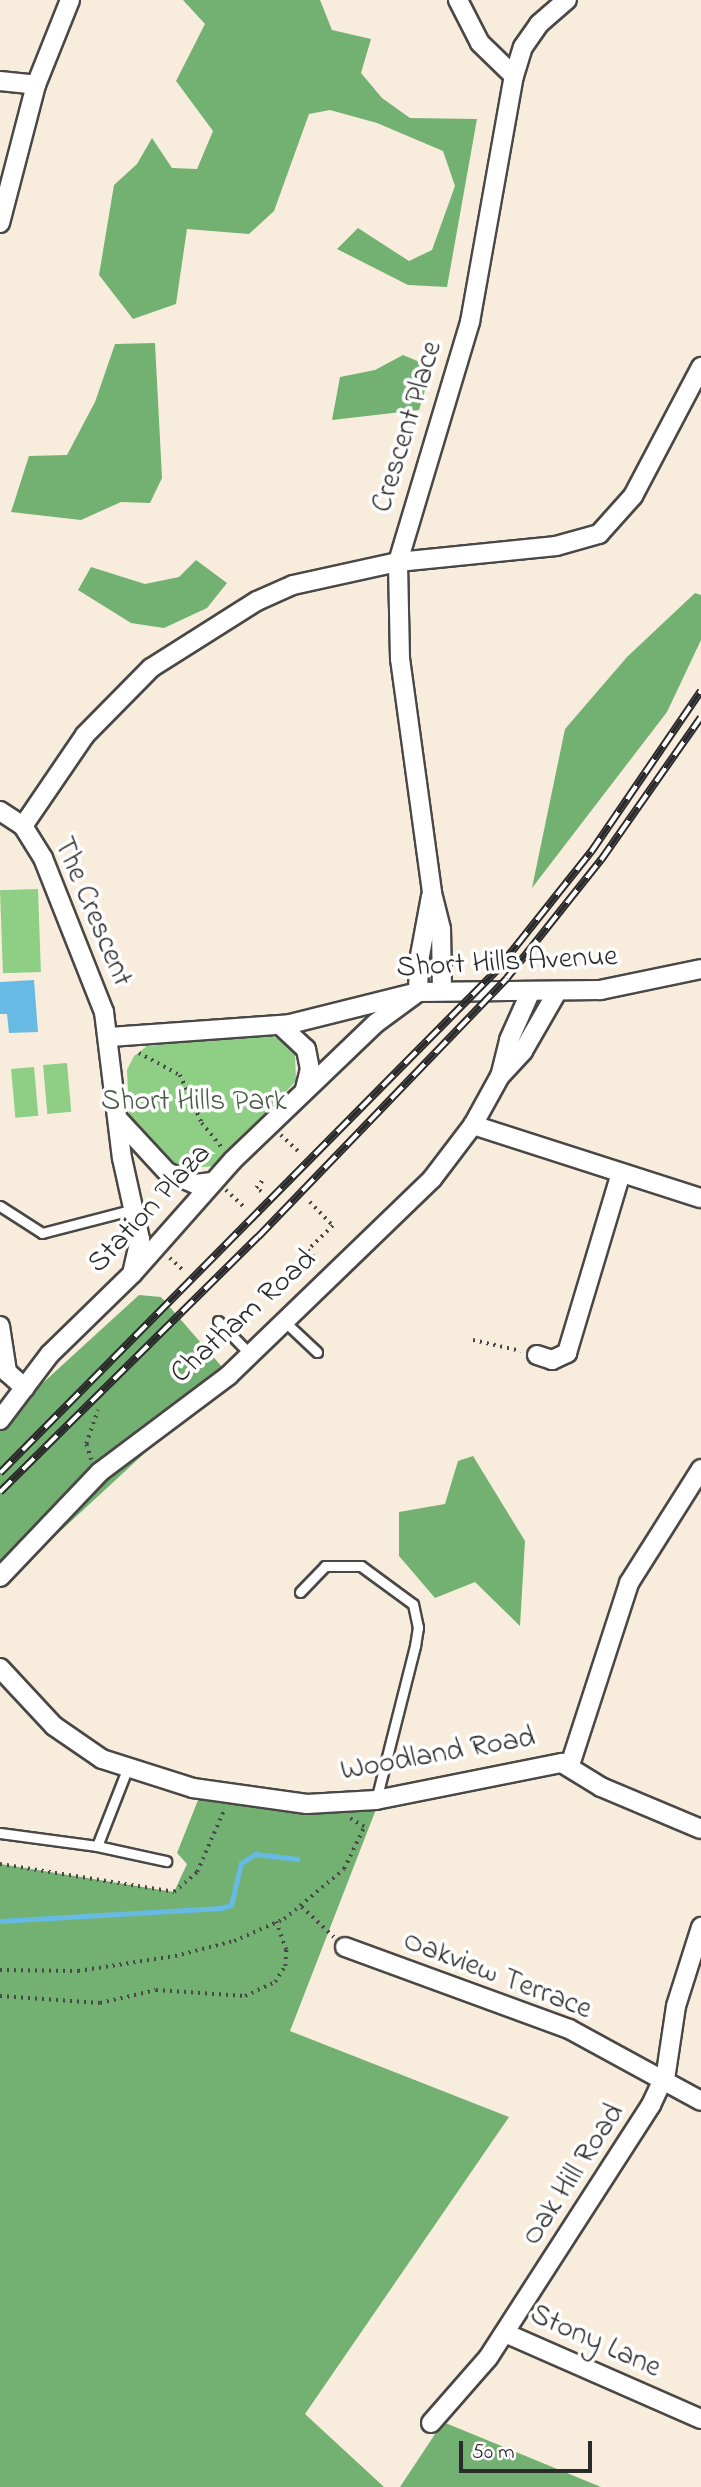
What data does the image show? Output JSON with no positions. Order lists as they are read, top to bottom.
{
  "streets": {
    "street": [
      "Crescent Place",
      "The Crescent",
      "Short Hills Avenue",
      "Station Plaza",
      "Chatham Road",
      "Woodland Road",
      "Oakview Terrace",
      "Oak Hill Road",
      "Stony Lane"
    ]
  },
  "crossings": [
    ["Crescent Place", "The Crescent"],
    ["Crescent Place", "Short Hills Avenue"],
    ["Crescent Place", "Station Plaza"],
    ["The Crescent", "Short Hills Avenue"],
    ["The Crescent", "Station Plaza"],
    ["Short Hills Avenue", "Station Plaza"],
    ["Short Hills Avenue", "Chatham Road"],
    ["Oakview Terrace", "Oak Hill Road"],
    ["Oak Hill Road", "Stony Lane"]
  ],
  "parks": ["Short Hills Park"],
  "scale_bar": "50 m"
}
